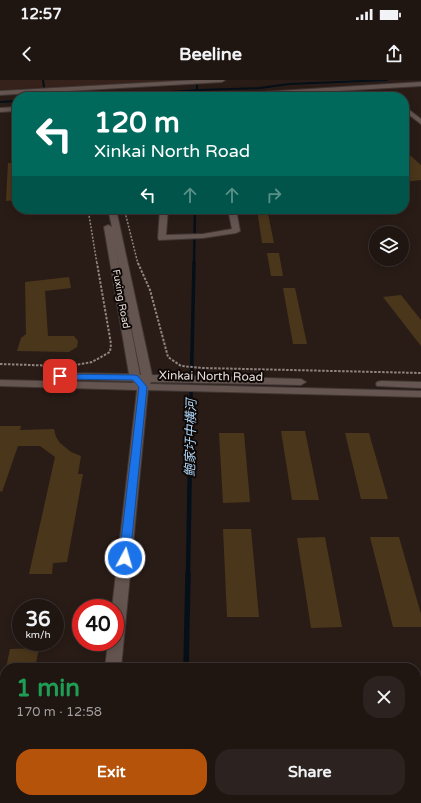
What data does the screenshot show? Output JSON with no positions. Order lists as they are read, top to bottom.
{
  "streets": {
    "street": ["Fuxing Road", "Xinkai North Road"]
  },
  "crossings": [
    ["Fuxing Road", "Xinkai North Road"]
  ],
  "water": ["鲍家圩中横河"],
  "page": {
    "status": "12:57",
    "header": "Beeline",
    "turn": ["120 m", "Xinkai North Road"],
    "speed": "36 km/h",
    "limit": "40",
    "heading": ["1 min", "170 m · 12:58"],
    "buttons": ["Exit", "Share"]
  }
}
